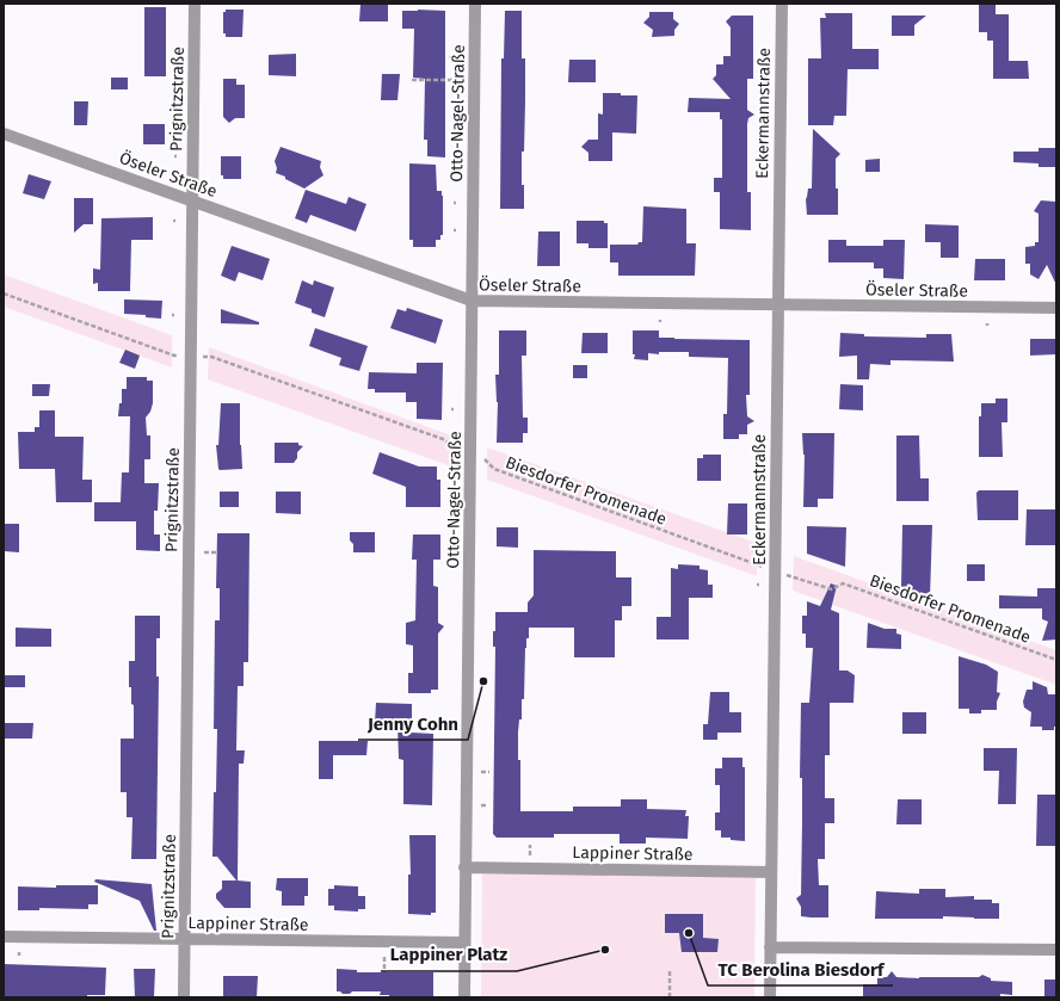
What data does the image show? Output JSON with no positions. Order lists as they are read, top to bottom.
{
  "streets": {
    "street": [
      "Prignitzstraße",
      "Otto-Nagel-Straße",
      "Eckermannstraße",
      "Öseler Straße",
      "Lappiner Straße"
    ],
    "path": ["Biesdorfer Promenade"]
  },
  "crossings": [
    ["Prignitzstraße", "Öseler Straße"],
    ["Prignitzstraße", "Biesdorfer Promenade"],
    ["Prignitzstraße", "Lappiner Straße"],
    ["Otto-Nagel-Straße", "Öseler Straße"],
    ["Otto-Nagel-Straße", "Biesdorfer Promenade"],
    ["Otto-Nagel-Straße", "Lappiner Straße"],
    ["Eckermannstraße", "Öseler Straße"],
    ["Eckermannstraße", "Biesdorfer Promenade"],
    ["Eckermannstraße", "Lappiner Straße"]
  ],
  "places": ["Jenny Cohn", "TC Berolina Biesdorf", "Lappiner Platz"]
}
